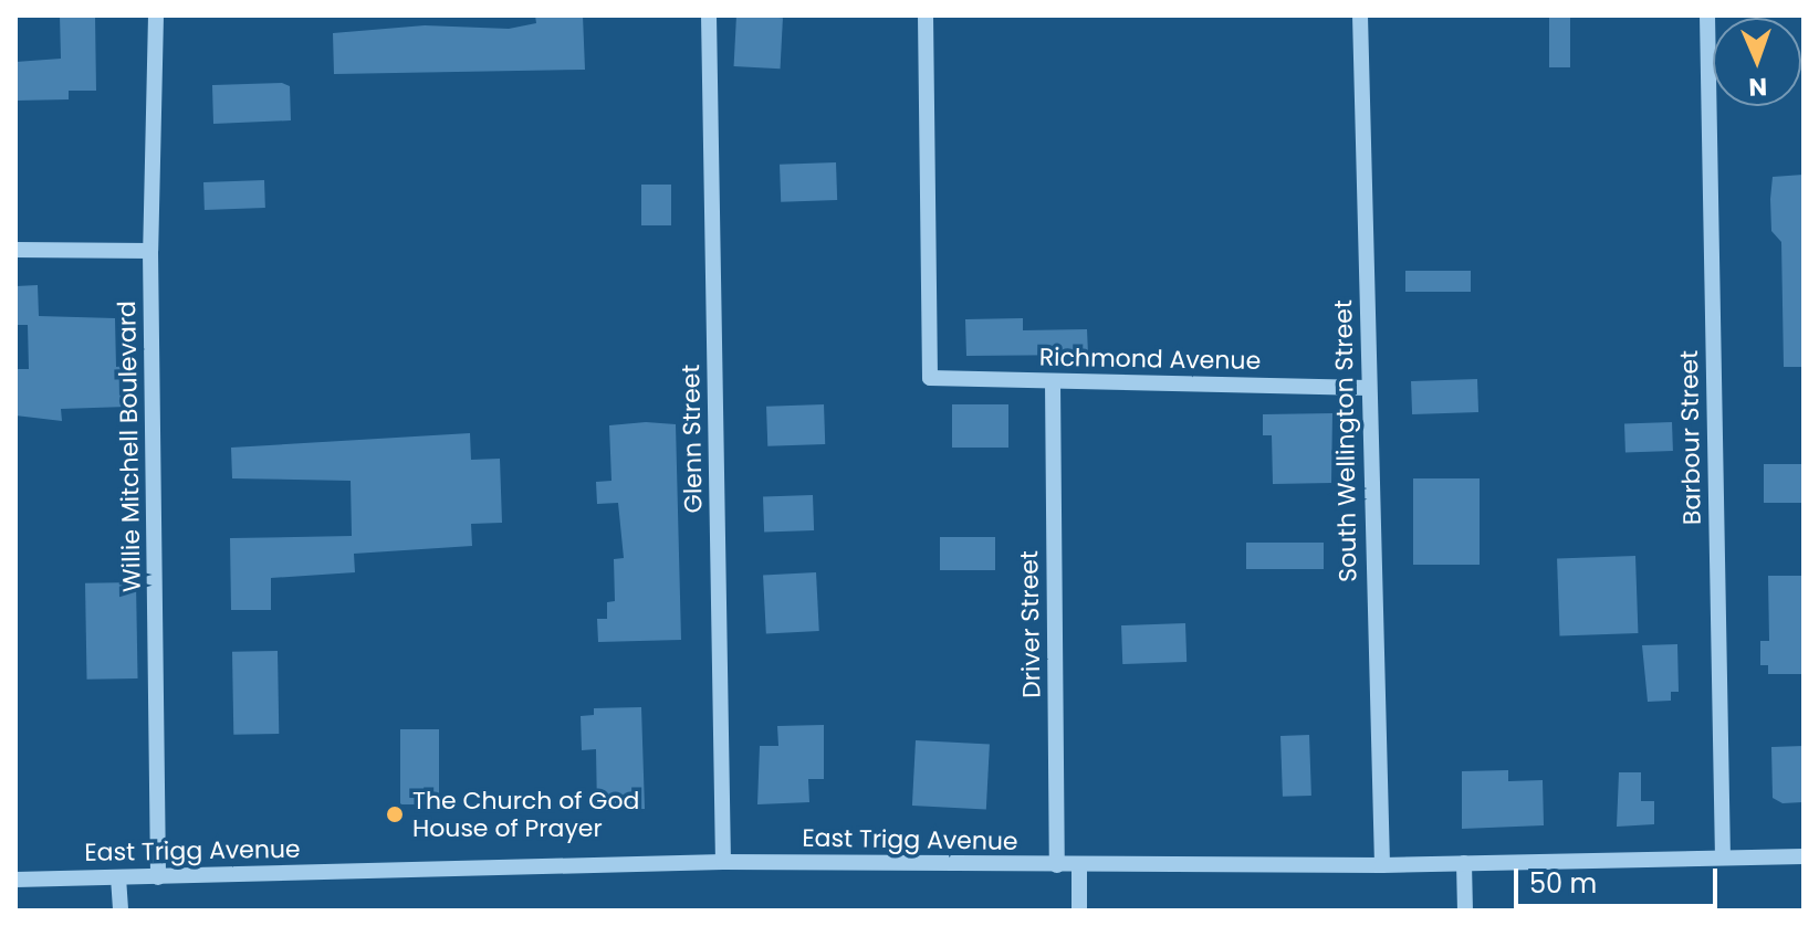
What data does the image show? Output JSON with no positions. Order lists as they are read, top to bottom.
{
  "streets": {
    "street": [
      "Richmond Avenue",
      "Barbour Street",
      "Glenn Street",
      "South Wellington Street",
      "Willie Mitchell Boulevard",
      "Driver Street",
      "East Trigg Avenue"
    ]
  },
  "crossings": [
    ["Richmond Avenue", "South Wellington Street"],
    ["Richmond Avenue", "Driver Street"],
    ["Barbour Street", "East Trigg Avenue"],
    ["Glenn Street", "East Trigg Avenue"],
    ["South Wellington Street", "East Trigg Avenue"],
    ["Willie Mitchell Boulevard", "East Trigg Avenue"],
    ["Driver Street", "East Trigg Avenue"]
  ],
  "places": ["The Church of God House of Prayer"],
  "scale_bar": "50 m",
  "north": "bottom"
}
